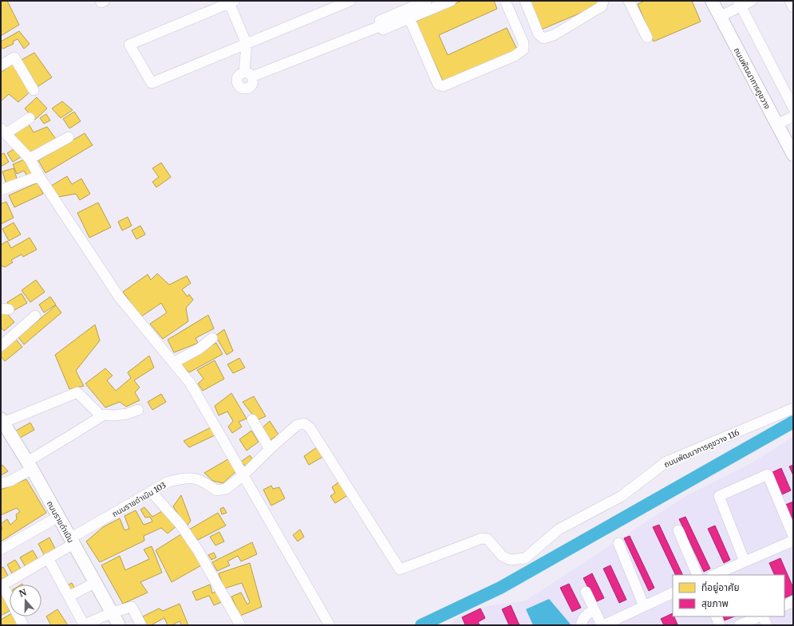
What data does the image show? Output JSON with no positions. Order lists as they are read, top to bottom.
{
  "streets": {
    "main road": ["ถนนพัฒนาการคูขวาง", "ถนนราขดำเนิน"],
    "street": ["ถนนพัฒนาการคูขวาง 116", "ถนนราขดำเนิน 103"]
  },
  "crossings": [
    ["ถนนพัฒนาการคูขวาง 116", "ถนนราขดำเนิน 103"],
    ["ถนนราขดำเนิน 103", "ถนนราขดำเนิน"]
  ],
  "legend": ["ที่อยู่อาศัย", "สุขภาพ"],
  "north": "top"
}
